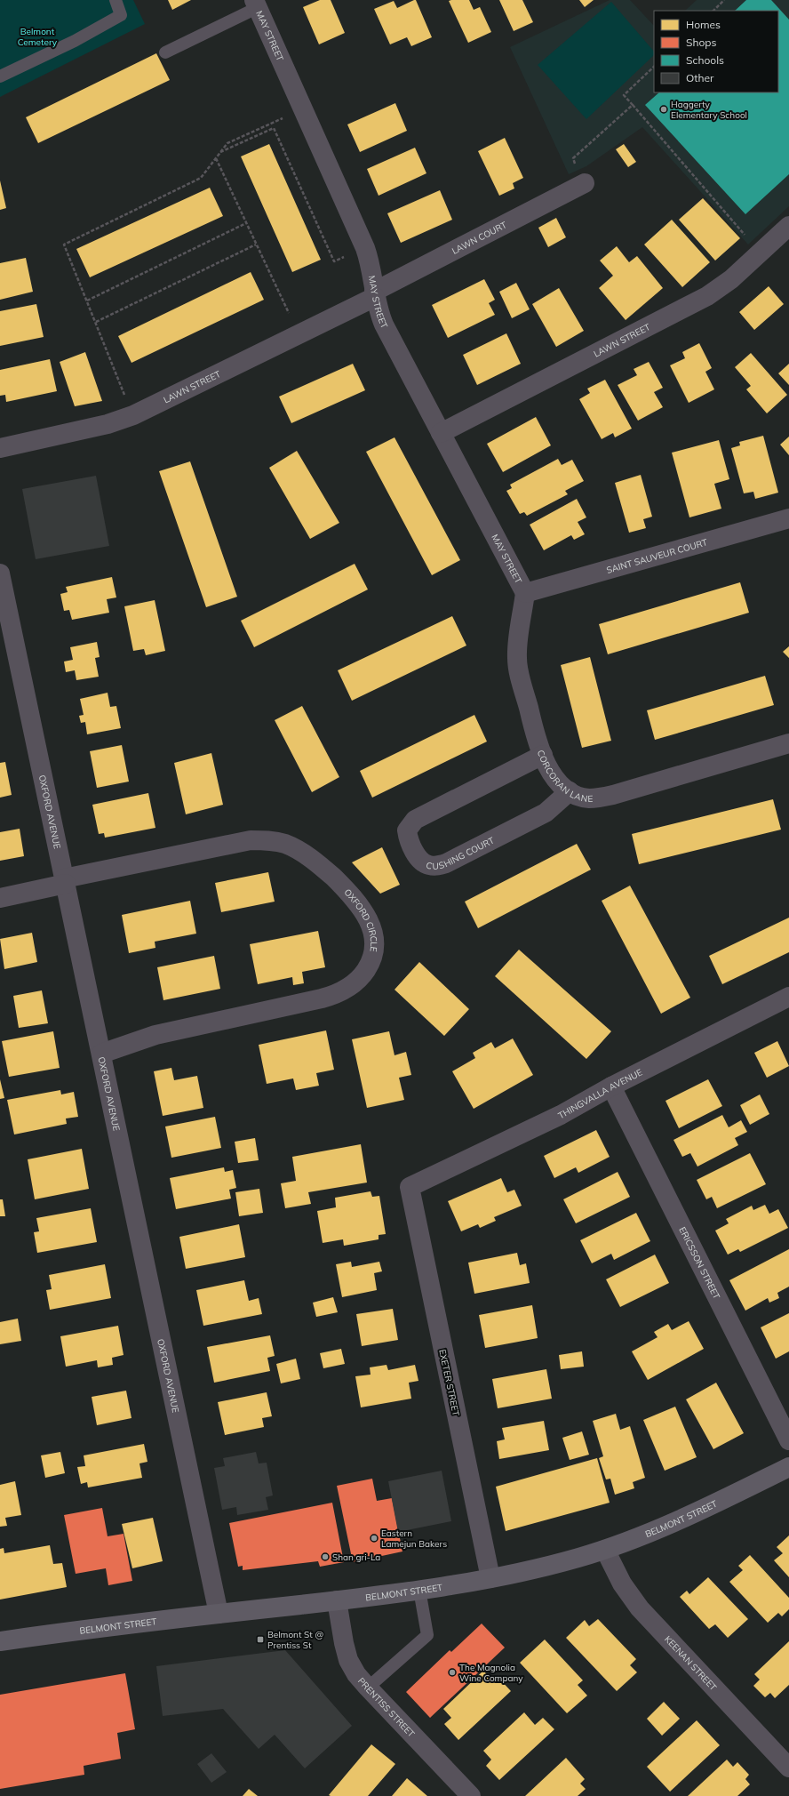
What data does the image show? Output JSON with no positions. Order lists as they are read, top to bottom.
{
  "streets": {
    "main road": ["BELMONT STREET"],
    "street": [
      "MAY STREET",
      "LAWN COURT",
      "LAWN STREET",
      "SAINT SAUVEUR COURT",
      "CORCORAN LANE",
      "OXFORD AVENUE",
      "CUSHING COURT",
      "OXFORD CIRCLE",
      "THINGVALLA AVENUE",
      "ERICSSON STREET",
      "EXETER STREET",
      "KEENAN STREET",
      "PRENTISS STREET"
    ]
  },
  "crossings": [
    ["MAY STREET", "LAWN COURT"],
    ["MAY STREET", "LAWN STREET"],
    ["MAY STREET", "SAINT SAUVEUR COURT"],
    ["MAY STREET", "CORCORAN LANE"],
    ["LAWN COURT", "LAWN STREET"],
    ["SAINT SAUVEUR COURT", "CORCORAN LANE"],
    ["CORCORAN LANE", "CUSHING COURT"],
    ["OXFORD AVENUE", "OXFORD CIRCLE"],
    ["OXFORD AVENUE", "BELMONT STREET"],
    ["THINGVALLA AVENUE", "ERICSSON STREET"],
    ["THINGVALLA AVENUE", "EXETER STREET"],
    ["EXETER STREET", "BELMONT STREET"],
    ["BELMONT STREET", "KEENAN STREET"],
    ["BELMONT STREET", "PRENTISS STREET"]
  ],
  "parks": ["Belmont Cemetery"],
  "places": {
    "other": [
      "Haggerty Elementary School",
      "Eastern Lamejun Bakers",
      "Shan gri-La",
      "The Magnolia Wine Company"
    ],
    "transit": ["Belmont St @ Prentiss St"]
  },
  "legend": [
    "Homes",
    "Shops",
    "Schools",
    "Other"
  ]
}
